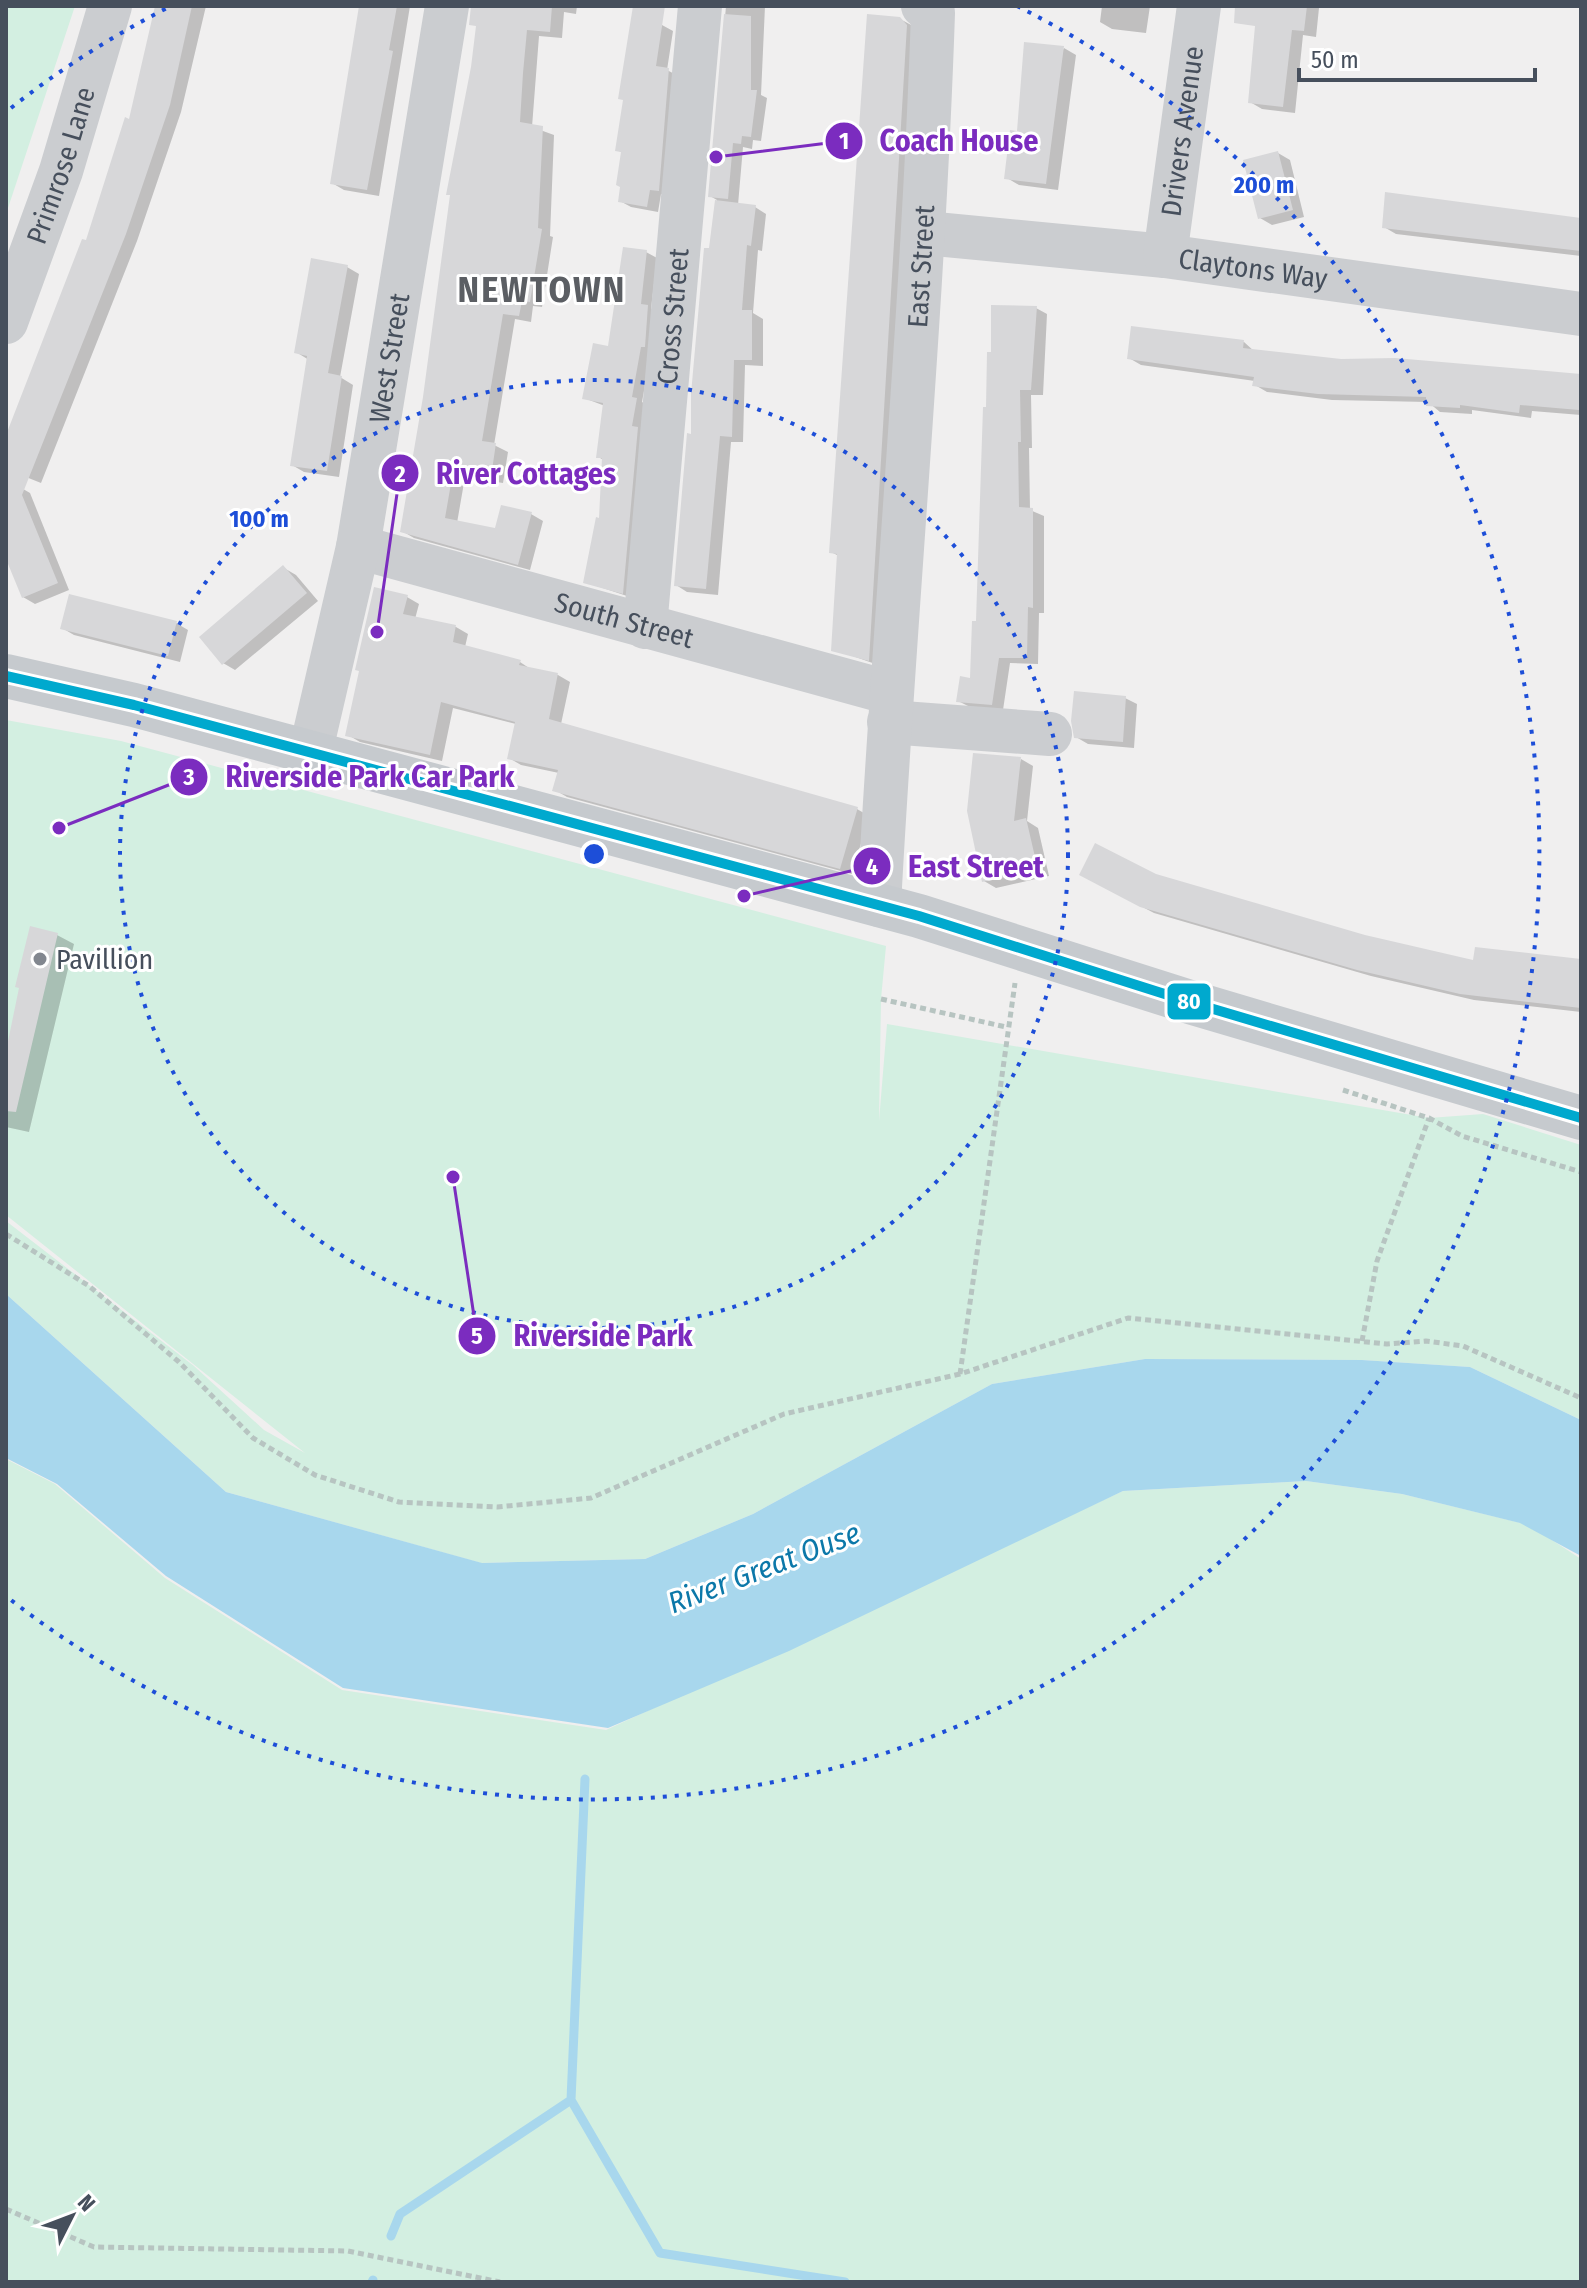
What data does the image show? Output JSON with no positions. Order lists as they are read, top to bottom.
{
  "streets": {
    "street": [
      "Drivers Avenue",
      "Primrose Lane",
      "East Street",
      "Claytons Way",
      "Cross Street",
      "West Street",
      "South Street"
    ]
  },
  "crossings": [
    ["Drivers Avenue", "Claytons Way"],
    ["East Street", "Claytons Way"],
    ["East Street", "South Street"],
    ["Cross Street", "South Street"],
    ["West Street", "South Street"]
  ],
  "districts": ["NEWTOWN"],
  "water": ["River Great Ouse"],
  "places": [
    "Coach House",
    "River Cottages",
    "Riverside Park Car Park",
    "East Street",
    "Pavillion",
    "Riverside Park"
  ],
  "lines": ["transit line 80"],
  "scale_bar": "50 m",
  "north": "top right",
  "rings": ["200 m", "100 m"]
}
